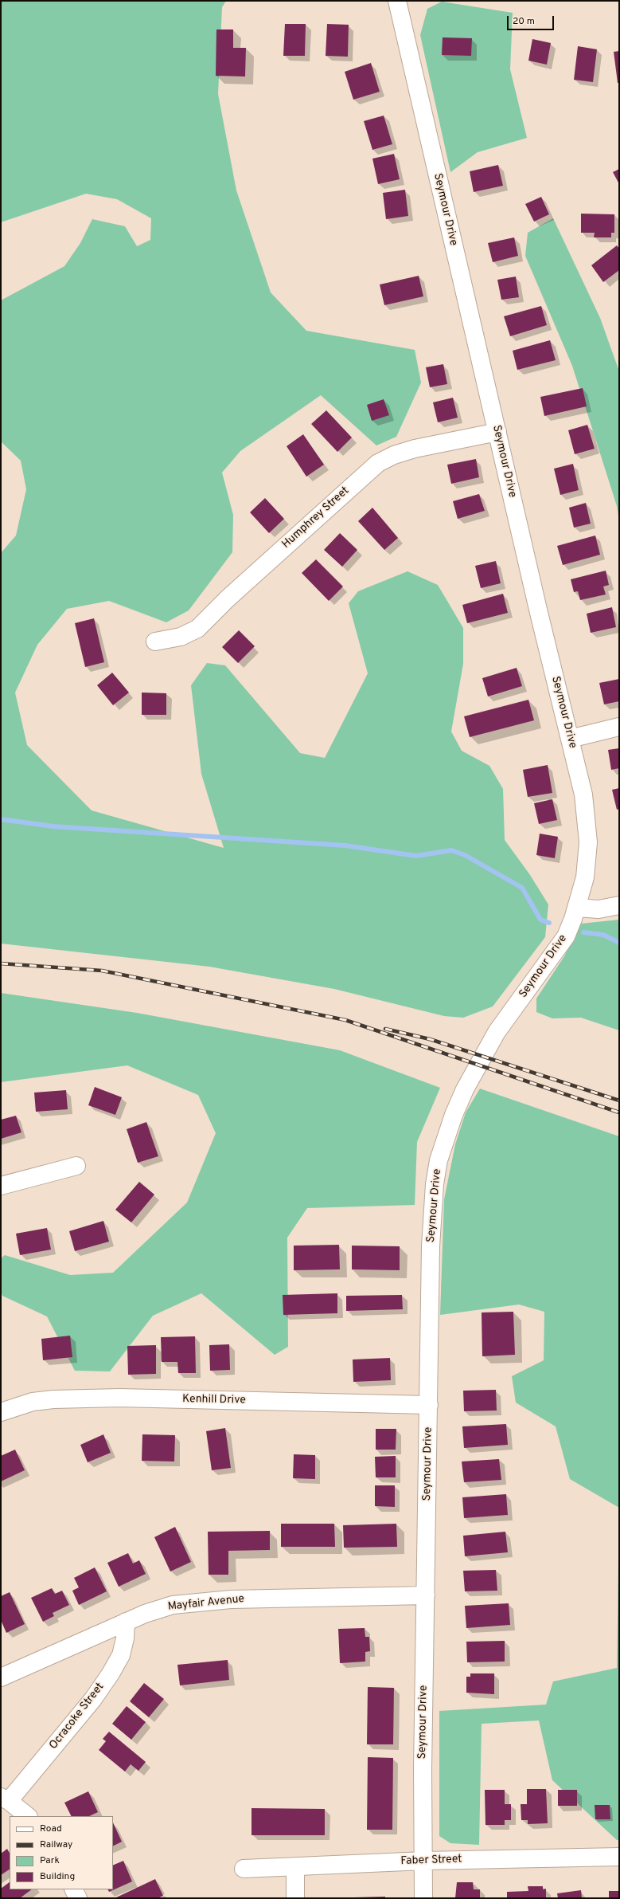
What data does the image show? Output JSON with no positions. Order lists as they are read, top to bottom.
{
  "streets": {
    "street": [
      "Seymour Drive",
      "Humphrey Street",
      "Kenhill Drive",
      "Mayfair Avenue",
      "Ocracoke Street",
      "Faber Street"
    ]
  },
  "crossings": [
    ["Seymour Drive", "Humphrey Street"],
    ["Seymour Drive", "Kenhill Drive"],
    ["Seymour Drive", "Mayfair Avenue"],
    ["Seymour Drive", "Faber Street"],
    ["Mayfair Avenue", "Ocracoke Street"]
  ],
  "legend": [
    "Road",
    "Railway",
    "Park",
    "Building"
  ],
  "scale_bar": "20 m"
}
